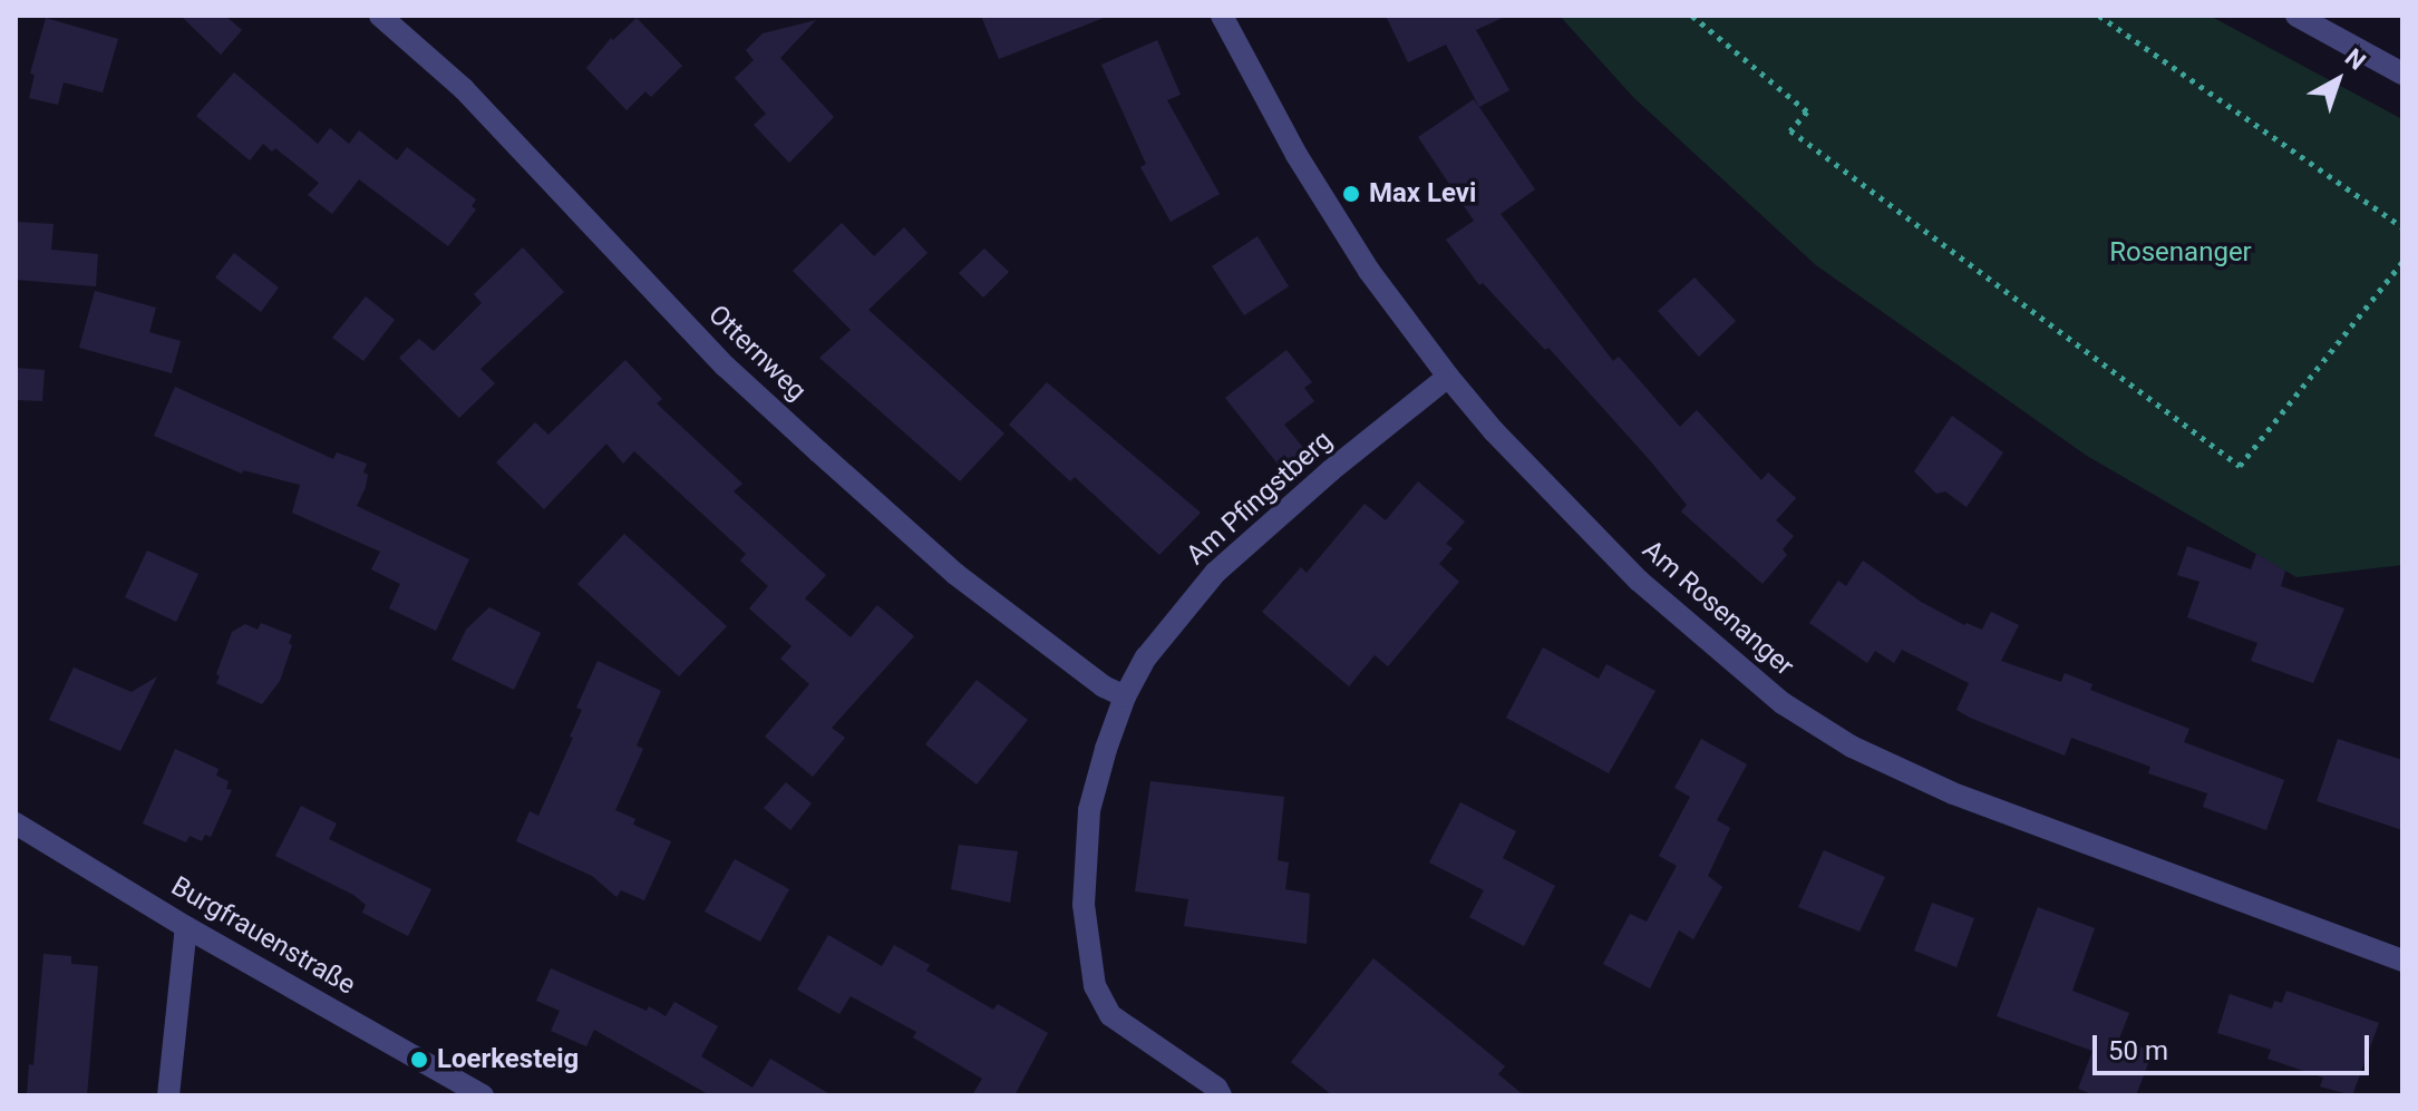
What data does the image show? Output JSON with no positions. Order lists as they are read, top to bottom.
{
  "streets": {
    "street": [
      "Otternweg",
      "Am Pfingstberg",
      "Am Rosenanger",
      "Burgfrauenstraße"
    ]
  },
  "crossings": [
    ["Otternweg", "Am Pfingstberg"],
    ["Am Pfingstberg", "Am Rosenanger"]
  ],
  "parks": ["Rosenanger"],
  "places": ["Max Levi", "Loerkesteig"],
  "scale_bar": "50 m",
  "north": "top right"
}
